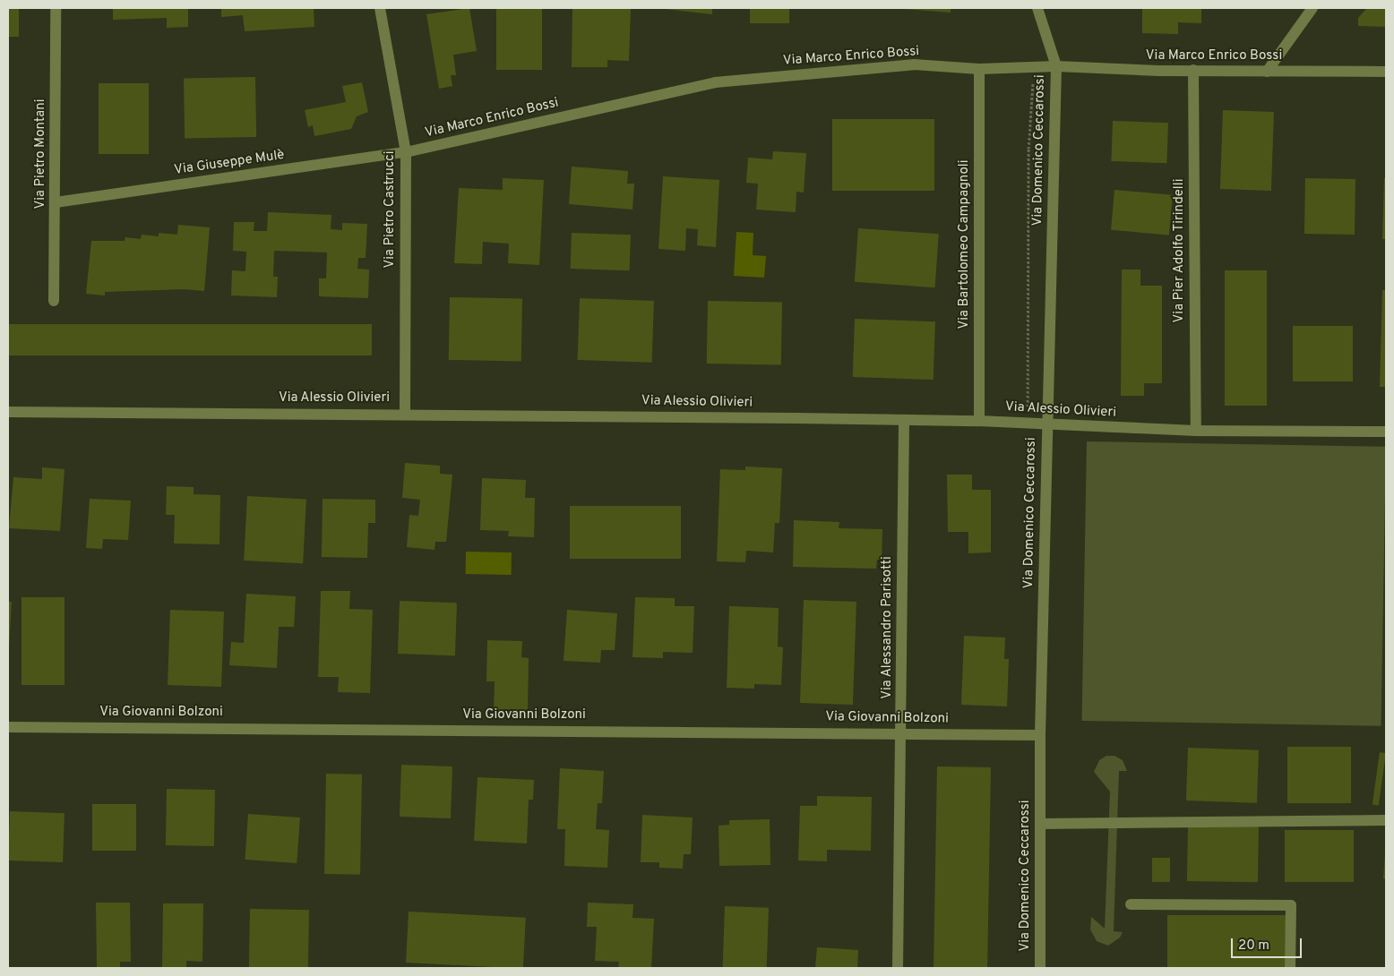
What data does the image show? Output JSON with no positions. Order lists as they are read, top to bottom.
{
  "streets": {
    "street": [
      "Via Marco Enrico Bossi",
      "Via Domenico Ceccarossi",
      "Via Pietro Montani",
      "Via Giuseppe Mulè",
      "Via Pietro Castrucci",
      "Via Bartolomeo Campagnoli",
      "Via Pier Adolfo Tirindelli",
      "Via Alessio Olivieri",
      "Via Alessandro Parisotti",
      "Via Giovanni Bolzoni"
    ]
  },
  "crossings": [
    ["Via Marco Enrico Bossi", "Via Domenico Ceccarossi"],
    ["Via Marco Enrico Bossi", "Via Giuseppe Mulè"],
    ["Via Marco Enrico Bossi", "Via Pietro Castrucci"],
    ["Via Marco Enrico Bossi", "Via Bartolomeo Campagnoli"],
    ["Via Marco Enrico Bossi", "Via Pier Adolfo Tirindelli"],
    ["Via Domenico Ceccarossi", "Via Alessio Olivieri"],
    ["Via Domenico Ceccarossi", "Via Giovanni Bolzoni"],
    ["Via Pietro Montani", "Via Giuseppe Mulè"],
    ["Via Giuseppe Mulè", "Via Pietro Castrucci"],
    ["Via Pietro Castrucci", "Via Alessio Olivieri"],
    ["Via Bartolomeo Campagnoli", "Via Alessio Olivieri"],
    ["Via Pier Adolfo Tirindelli", "Via Alessio Olivieri"],
    ["Via Alessio Olivieri", "Via Alessandro Parisotti"],
    ["Via Alessandro Parisotti", "Via Giovanni Bolzoni"]
  ],
  "scale_bar": "20 m"
}
